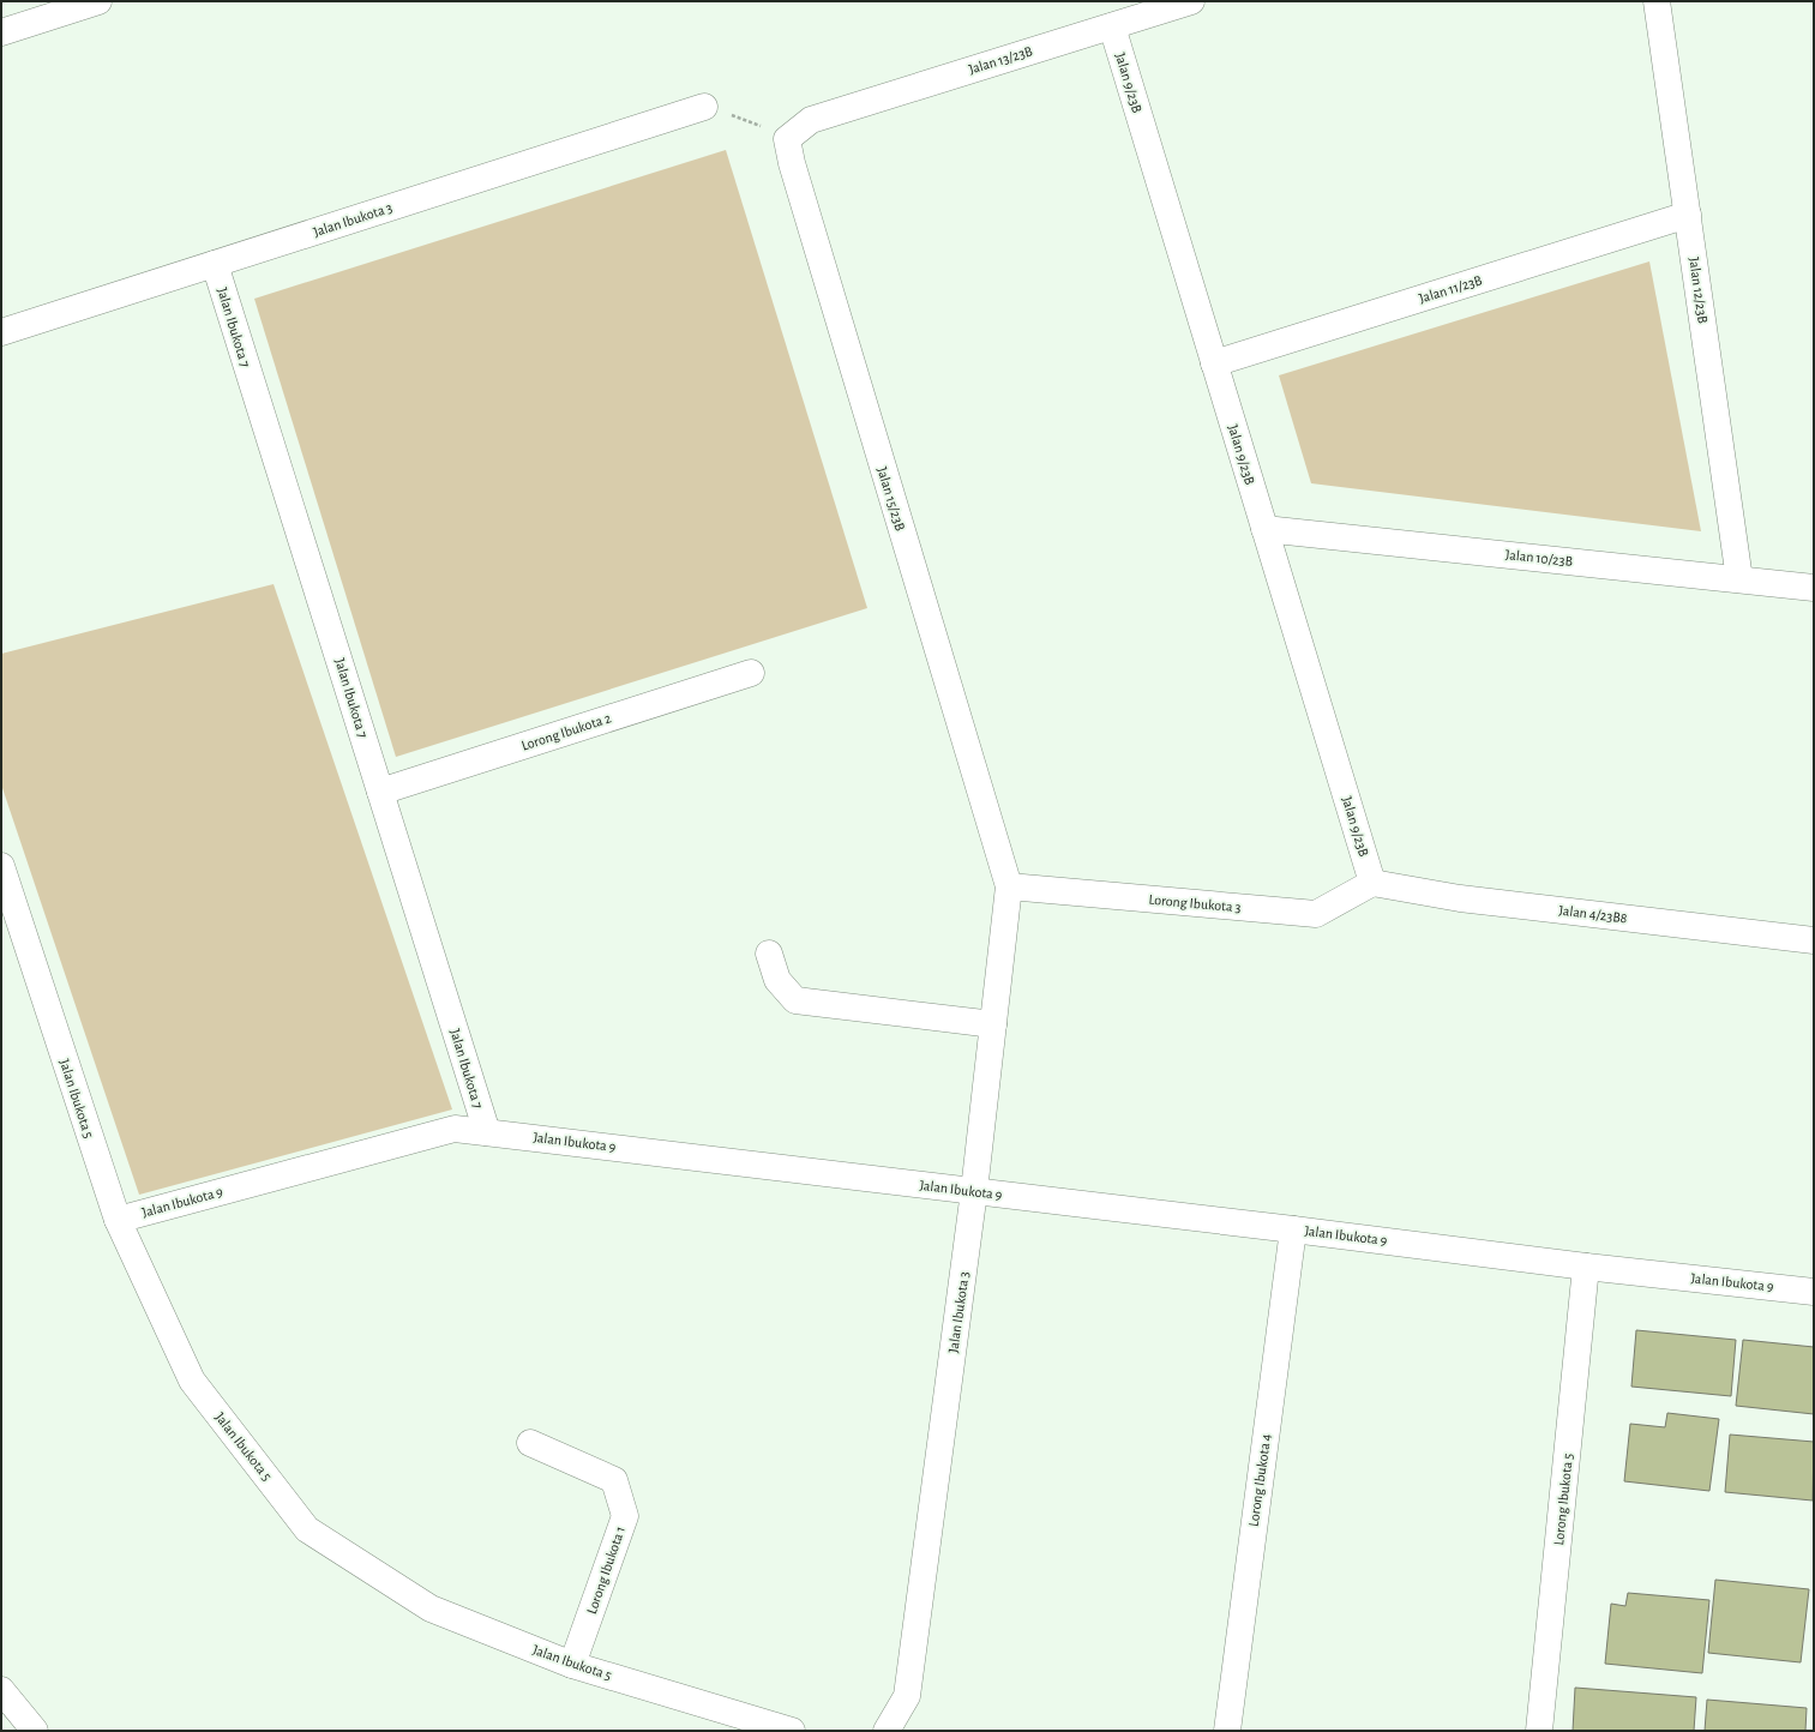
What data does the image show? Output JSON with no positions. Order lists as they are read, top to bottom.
{
  "streets": {
    "street": [
      "Jalan 13/23B",
      "Jalan 9/23B",
      "Jalan Ibukota 3",
      "Jalan 11/23B",
      "Jalan 12/23B",
      "Jalan Ibukota 7",
      "Jalan 15/23B",
      "Jalan 10/23B",
      "Lorong Ibukota 2",
      "Lorong Ibukota 3",
      "Jalan 4/23B8",
      "Jalan Ibukota 5",
      "Jalan Ibukota 9",
      "Lorong Ibukota 4",
      "Lorong Ibukota 5",
      "Lorong Ibukota 1"
    ]
  },
  "crossings": [
    ["Jalan 13/23B", "Jalan 9/23B"],
    ["Jalan 13/23B", "Jalan 15/23B"],
    ["Jalan 9/23B", "Jalan 11/23B"],
    ["Jalan 9/23B", "Jalan 10/23B"],
    ["Jalan 9/23B", "Lorong Ibukota 3"],
    ["Jalan 9/23B", "Jalan 4/23B8"],
    ["Jalan Ibukota 3", "Jalan Ibukota 7"],
    ["Jalan Ibukota 3", "Jalan 15/23B"],
    ["Jalan Ibukota 3", "Lorong Ibukota 3"],
    ["Jalan Ibukota 3", "Jalan Ibukota 9"],
    ["Jalan 11/23B", "Jalan 12/23B"],
    ["Jalan 12/23B", "Jalan 10/23B"],
    ["Jalan Ibukota 7", "Lorong Ibukota 2"],
    ["Jalan Ibukota 7", "Jalan Ibukota 9"],
    ["Jalan 15/23B", "Lorong Ibukota 3"],
    ["Lorong Ibukota 3", "Jalan 4/23B8"],
    ["Jalan Ibukota 5", "Jalan Ibukota 9"],
    ["Jalan Ibukota 5", "Lorong Ibukota 1"],
    ["Jalan Ibukota 9", "Lorong Ibukota 4"],
    ["Jalan Ibukota 9", "Lorong Ibukota 5"]
  ]
}
